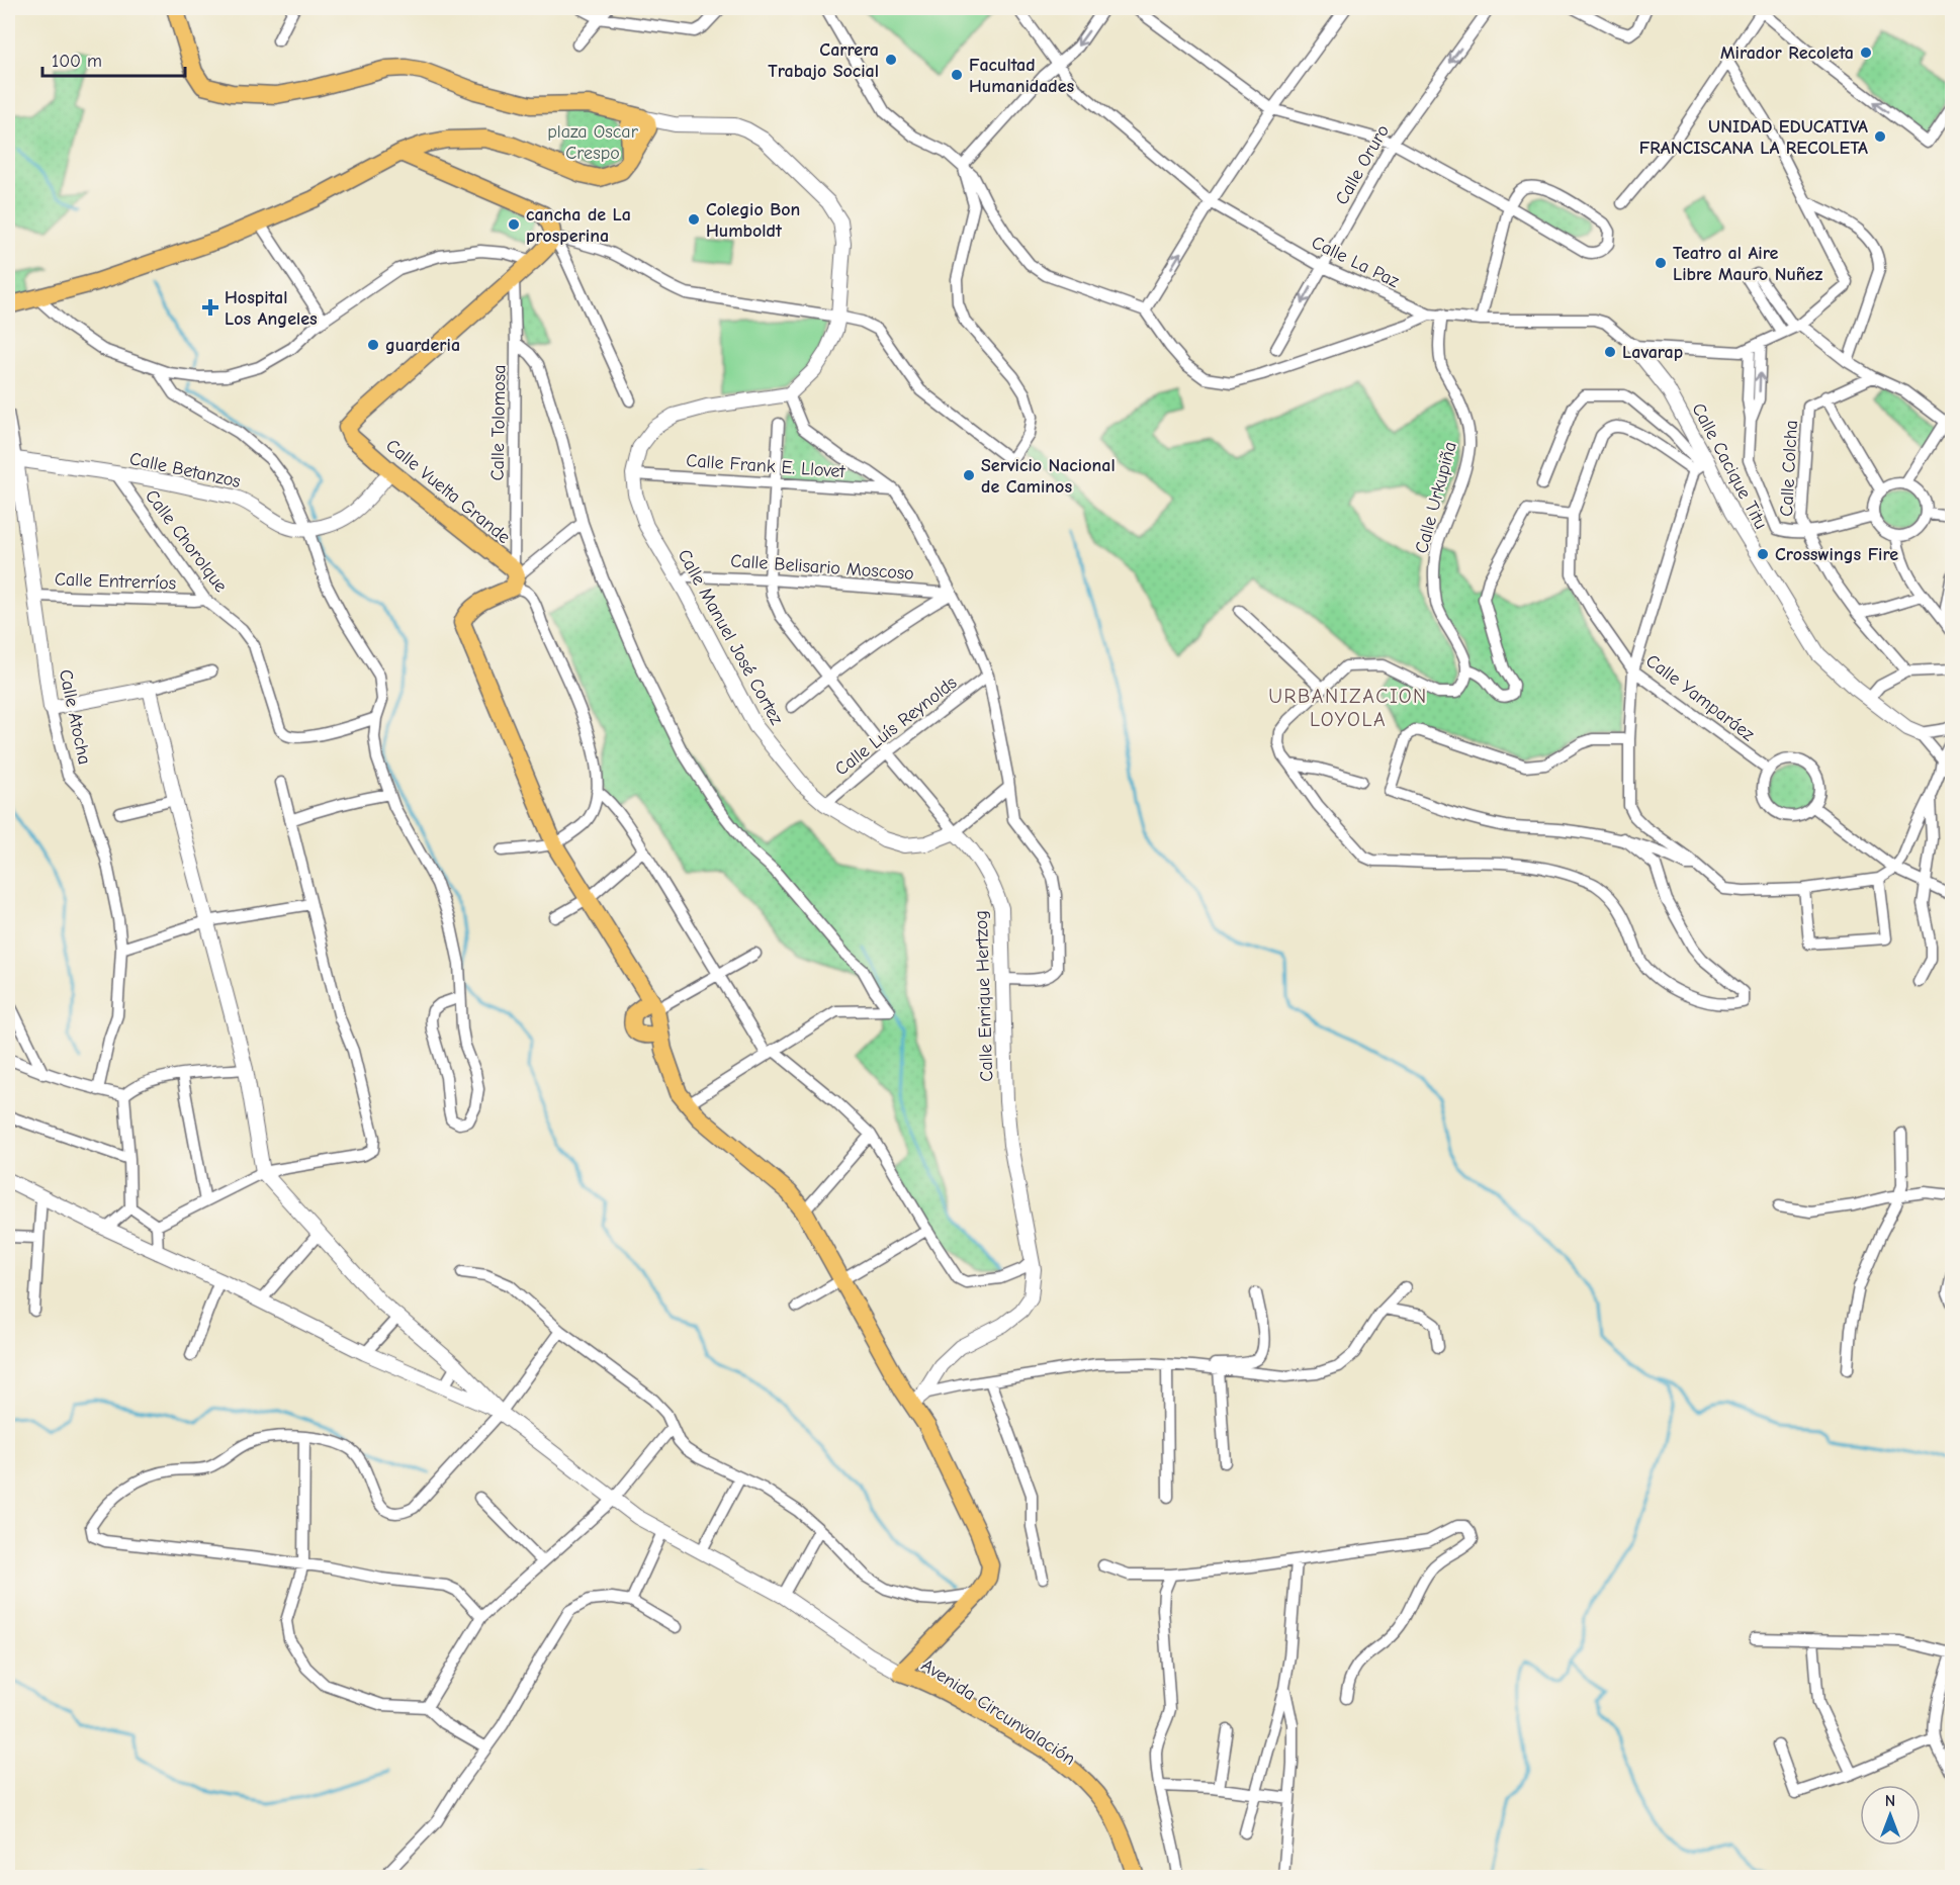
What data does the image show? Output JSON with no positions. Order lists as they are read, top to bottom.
{
  "streets": {
    "main road": ["Calle Vuelta Grande", "Avenida Circunvalación"],
    "street": [
      "Calle Oruro",
      "Calle La Paz",
      "Calle Tolomosa",
      "Calle Frank E. Llovet",
      "Calle Cacique Titu",
      "Calle Colcha",
      "Calle Betanzos",
      "Calle Urkupiña",
      "Calle Chorolque",
      "Calle Belisario Moscoso",
      "Calle Entrerríos",
      "Calle Manuel José Cortez",
      "Calle Yamparáez",
      "Calle Atocha",
      "Calle Luís Reynolds",
      "Calle Enrique Hertzog"
    ]
  },
  "crossings": [
    ["Calle Oruro", "Calle La Paz"],
    ["Calle La Paz", "Calle Cacique Titu"],
    ["Calle La Paz", "Calle Urkupiña"],
    ["Calle Tolomosa", "Calle Vuelta Grande"],
    ["Calle Frank E. Llovet", "Calle Manuel José Cortez"],
    ["Calle Frank E. Llovet", "Calle Enrique Hertzog"],
    ["Calle Cacique Titu", "Calle Yamparáez"],
    ["Calle Betanzos", "Calle Vuelta Grande"],
    ["Calle Betanzos", "Calle Chorolque"],
    ["Calle Betanzos", "Calle Atocha"],
    ["Calle Chorolque", "Calle Entrerríos"],
    ["Calle Belisario Moscoso", "Calle Enrique Hertzog"],
    ["Calle Entrerríos", "Calle Atocha"],
    ["Calle Manuel José Cortez", "Calle Luís Reynolds"],
    ["Calle Manuel José Cortez", "Calle Enrique Hertzog"],
    ["Calle Luís Reynolds", "Calle Enrique Hertzog"]
  ],
  "one_way": ["Calle Oruro"],
  "districts": ["URBANIZACION LOYOLA"],
  "parks": ["plaza Oscar Crespo"],
  "places": {
    "other": [
      "Mirador Recoleta",
      "Carrera Trabajo Social",
      "Facultad Humanidades",
      "UNIDAD EDUCATIVA FRANCISCANA LA RECOLETA",
      "Colegio Bon Humboldt",
      "cancha de La prosperina",
      "Teatro al Aire Libre Mauro Nuñez",
      "guarderia",
      "Lavarap",
      "Servicio Nacional de Caminos",
      "Crosswings Fire"
    ],
    "health": ["Hospital Los Angeles"]
  },
  "scale_bar": "100 m",
  "north": "top"
}
